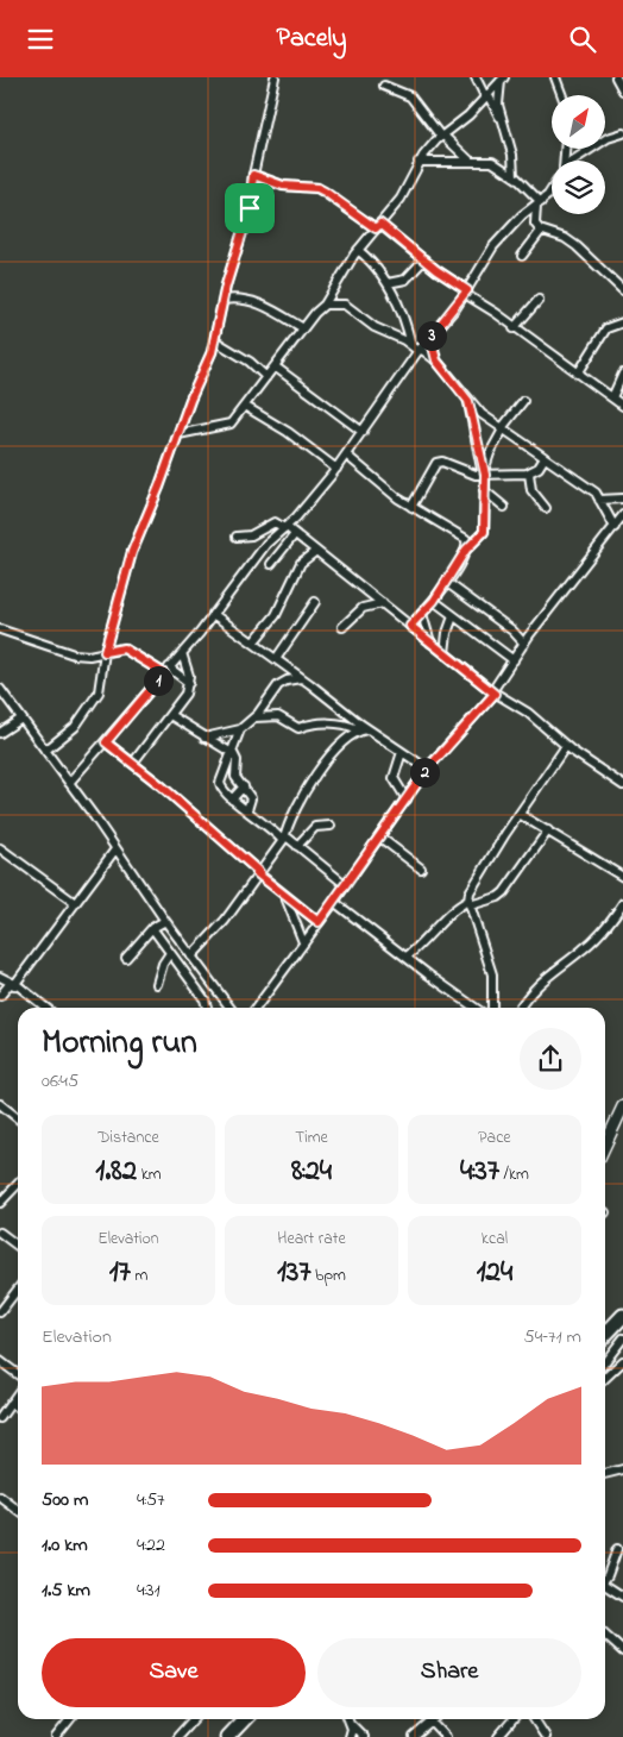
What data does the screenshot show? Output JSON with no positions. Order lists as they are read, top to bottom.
{
  "north": "top right",
  "page": {
    "header": "Pacely",
    "pins": ["3", "1", "2"],
    "heading": ["Morning run", "06:45"],
    "stats": [
      ["Distance", "1.82 km"],
      ["Time", "8:24"],
      ["Pace", "4:37 /km"],
      ["Elevation", "17 m"],
      ["Heart rate", "137 bpm"],
      ["kcal", "124"]
    ],
    "chart": ["Elevation", "54–71 m"],
    "list": [
      {
        "name": "500 m",
        "note": "4:57"
      },
      {
        "name": "1.0 km",
        "note": "4:22"
      },
      {
        "name": "1.5 km",
        "note": "4:31"
      }
    ],
    "buttons": ["Save", "Share"]
  }
}
